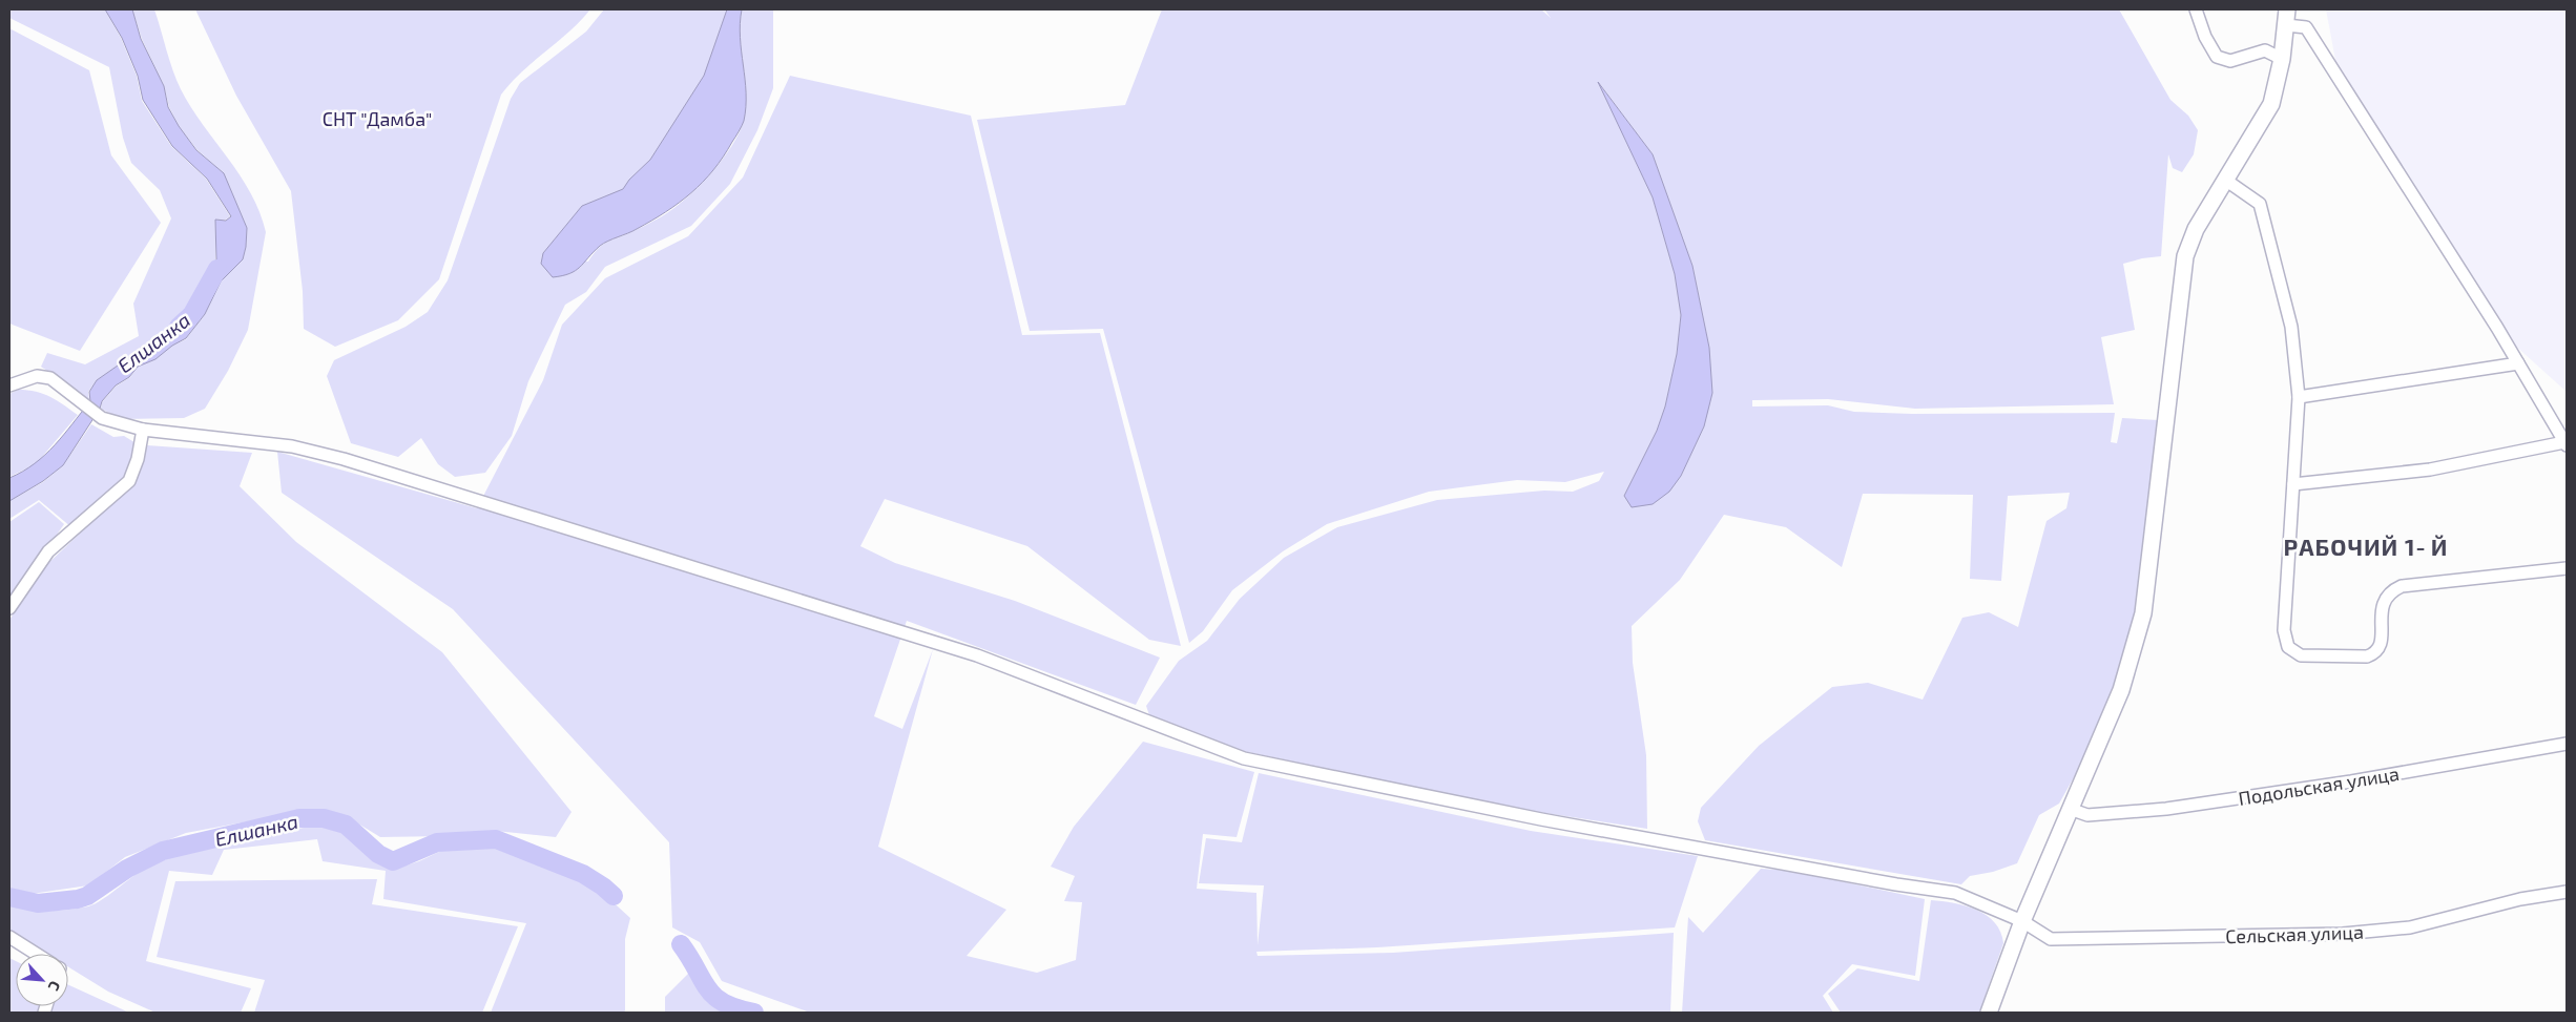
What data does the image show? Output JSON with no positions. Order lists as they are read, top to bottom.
{
  "streets": {
    "street": ["Подольская улица", "Сельская улица"]
  },
  "districts": ["РАБОЧИЙ 1‑Й"],
  "water": ["Елшанка"],
  "parks": ["СНТ \"Дамба\""],
  "north": "bottom right"
}
